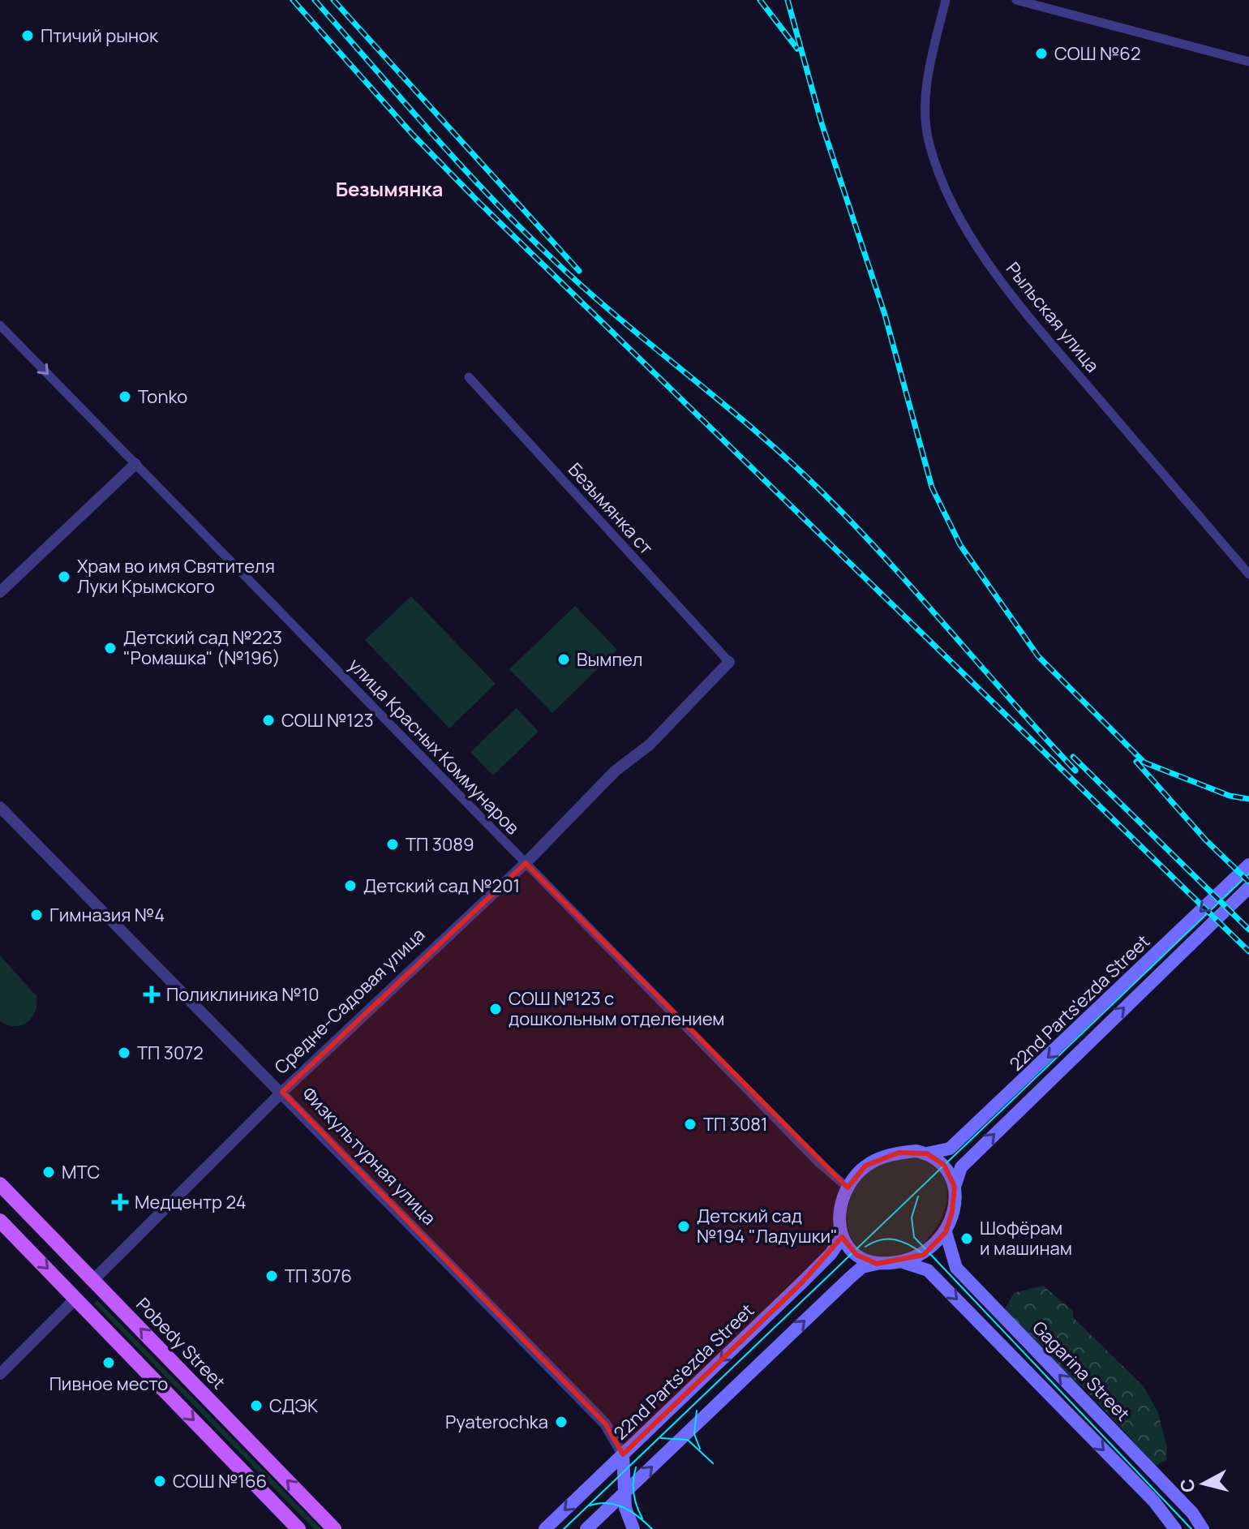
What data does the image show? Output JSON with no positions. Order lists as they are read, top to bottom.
{
  "streets": {
    "main road": [
      "Средне-Садовая улица",
      "22nd Parts'ezda Street",
      "Физкультурная улица",
      "Pobedy Street",
      "Gagarina Street"
    ],
    "street": ["Рыльская улица", "Безымянка ст", "улица Красных Коммунаров"]
  },
  "crossings": [
    ["Безымянка ст", "Средне-Садовая улица"],
    ["улица Красных Коммунаров", "Средне-Садовая улица"],
    ["улица Красных Коммунаров", "22nd Parts'ezda Street"],
    ["улица Красных Коммунаров", "Gagarina Street"],
    ["Средне-Садовая улица", "Физкультурная улица"],
    ["Средне-Садовая улица", "Pobedy Street"],
    ["22nd Parts'ezda Street", "Физкультурная улица"],
    ["22nd Parts'ezda Street", "Gagarina Street"]
  ],
  "districts": ["Безымянка"],
  "places": {
    "other": [
      "Птичий рынок",
      "СОШ №62",
      "Tonko",
      "Храм во имя Святителя Луки Крымского",
      "Детский сад №223 \"Ромашка\" (№196)",
      "Вымпел",
      "СОШ №123",
      "ТП 3089",
      "Детский сад №201",
      "Гимназия №4",
      "СОШ №123 с дошкольным отделением",
      "ТП 3072",
      "ТП 3081",
      "МТС",
      "Детский сад №194 \"Ладушки\"",
      "Шофёрам и машинам",
      "ТП 3076",
      "Пивное место",
      "СДЭК",
      "Pyaterochka",
      "СОШ №166"
    ],
    "health": ["Поликлиника №10", "Медцентр 24"]
  },
  "north": "left"
}
